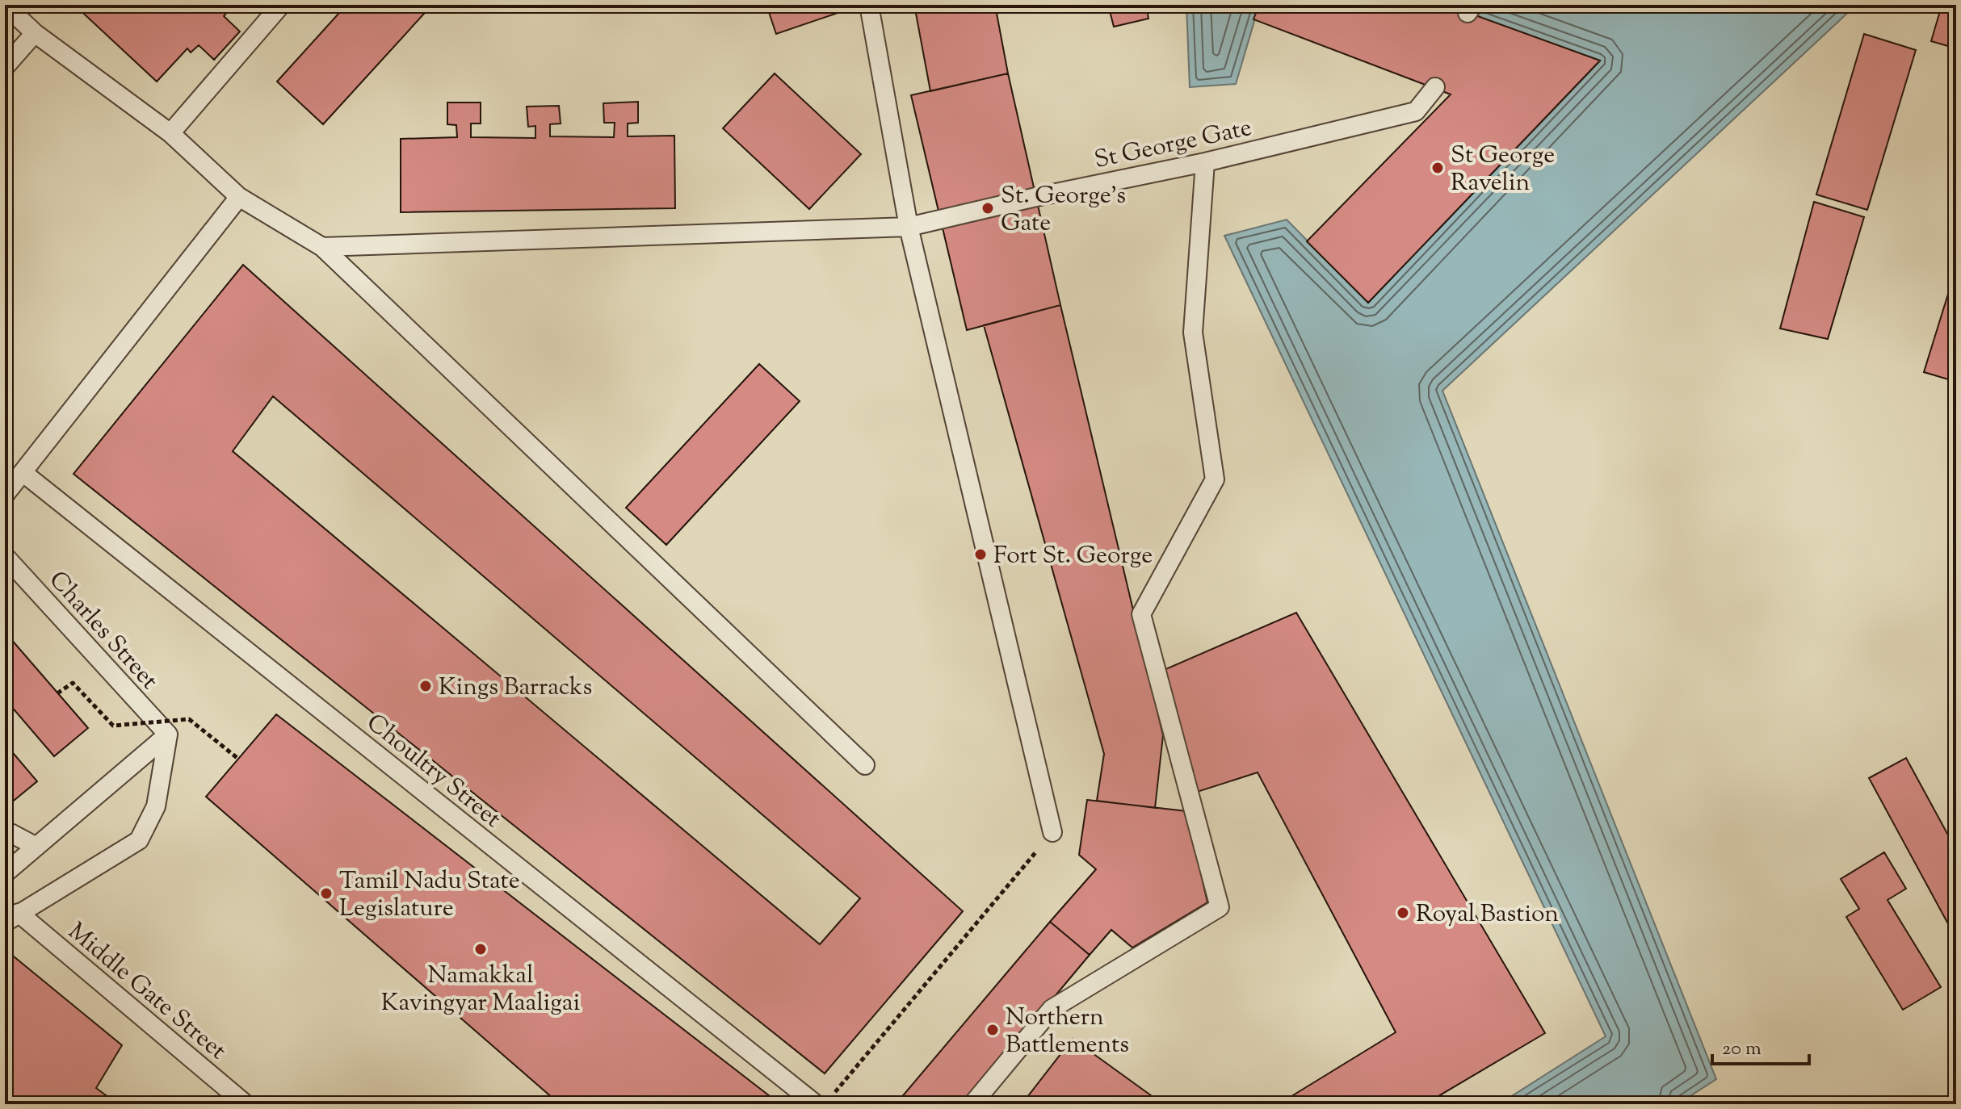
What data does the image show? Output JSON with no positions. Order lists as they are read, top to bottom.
{
  "streets": {
    "lane": [
      "St George Gate",
      "Charles Street",
      "Choultry Street",
      "Middle Gate Street"
    ]
  },
  "places": [
    "St George Ravelin",
    "St. George's Gate",
    "Fort St. George",
    "Kings Barracks",
    "Tamil Nadu State Legislature",
    "Royal Bastion",
    "Namakkal Kavingyar Maaligai",
    "Northern Battlements"
  ],
  "scale_bar": "20 m"
}
